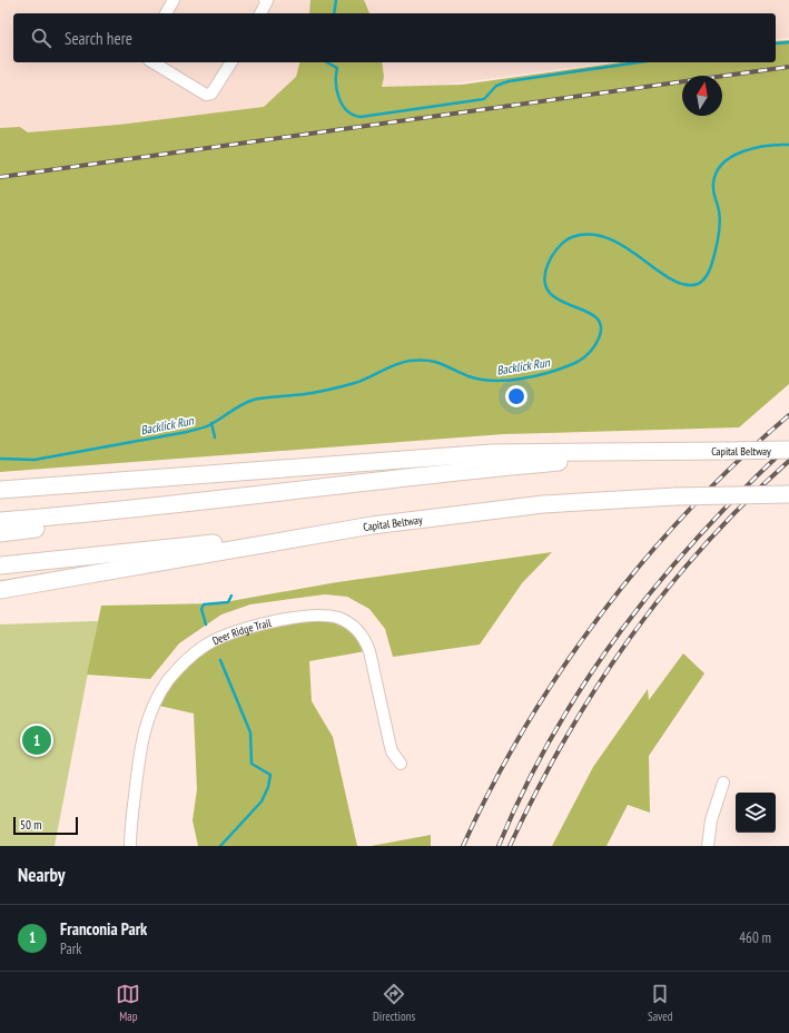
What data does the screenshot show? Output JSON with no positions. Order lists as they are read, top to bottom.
{
  "streets": {
    "highway": ["Capital Beltway"],
    "street": ["Deer Ridge Trail"]
  },
  "water": ["Backlick Run"],
  "scale_bar": "50 m",
  "north": "top",
  "page": {
    "search": "Search here",
    "pins": "1",
    "scale": "50 m",
    "heading": "Nearby",
    "list": [
      {
        "mark": "1",
        "name": "Franconia Park",
        "note": "Park",
        "value": "460 m"
      }
    ],
    "nav": ["Map", "Directions", "Saved"]
  }
}
